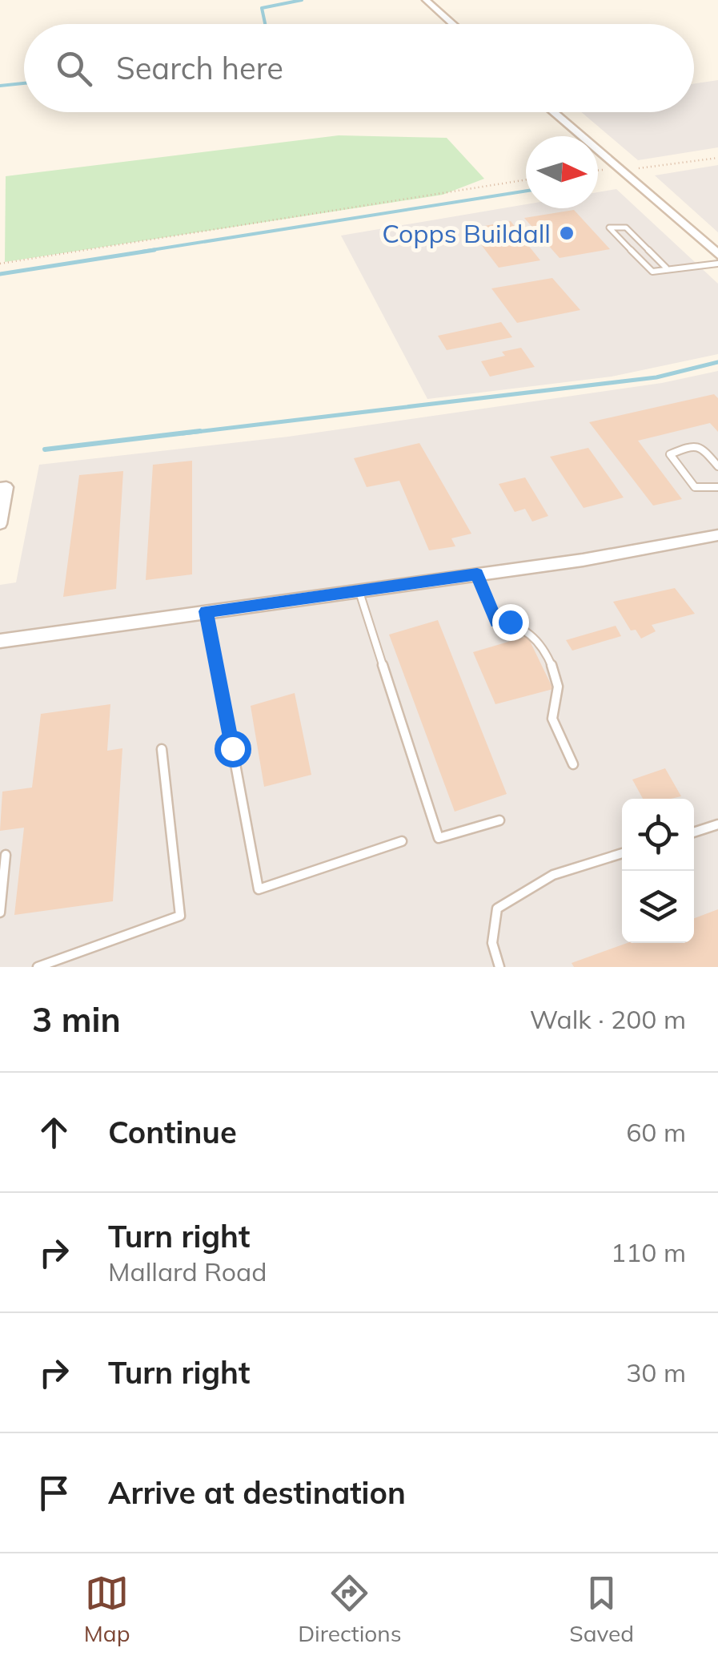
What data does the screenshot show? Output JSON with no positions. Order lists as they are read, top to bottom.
{
  "places": ["Copps Buildall"],
  "north": "right",
  "page": {
    "search": "Search here",
    "heading": ["3 min", "Walk · 200 m"],
    "list": [
      ["Continue", "60 m"],
      ["Turn right", "Mallard Road", "110 m"],
      ["Turn right", "30 m"],
      "Arrive at destination"
    ],
    "nav": ["Map", "Directions", "Saved"]
  }
}
